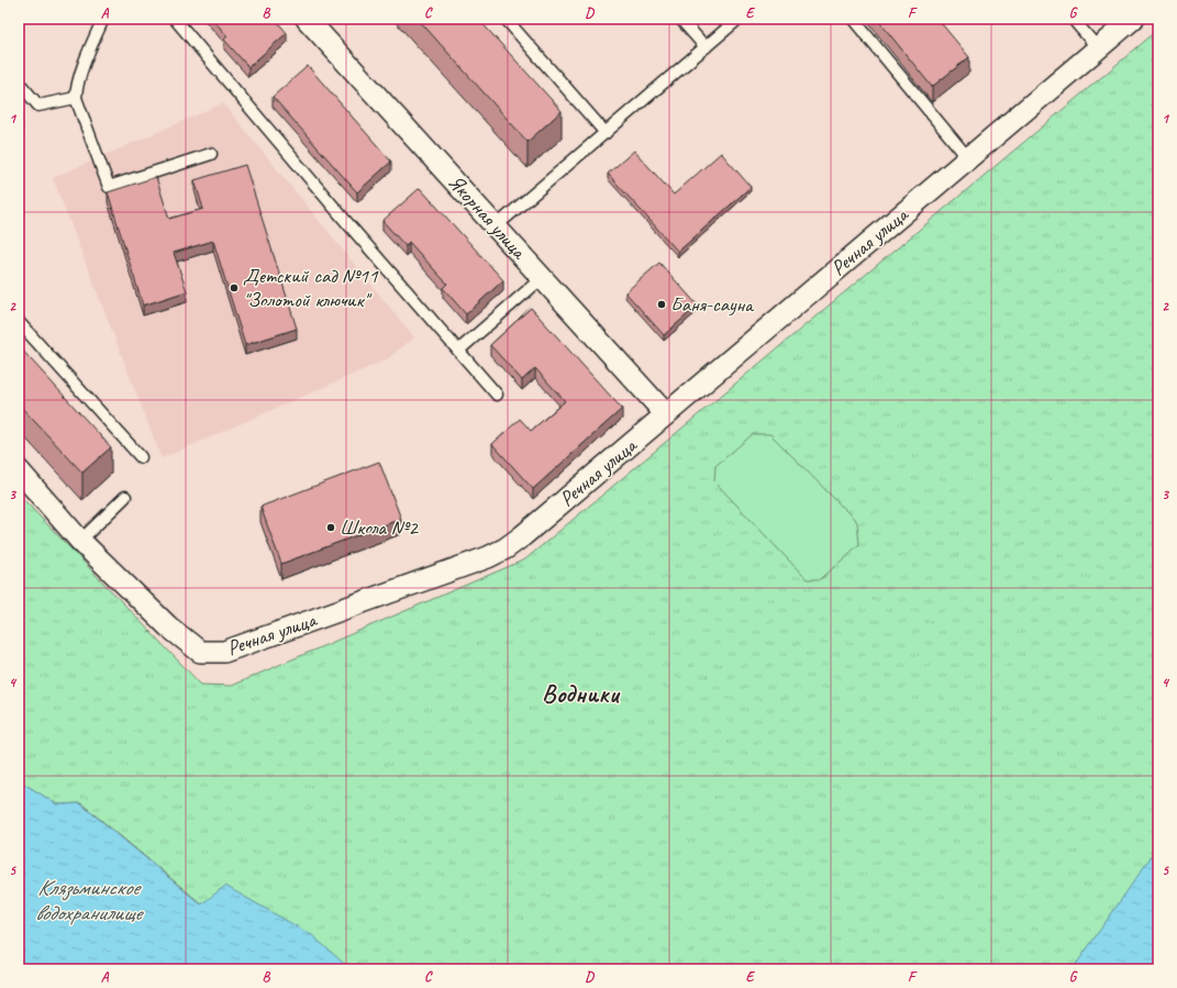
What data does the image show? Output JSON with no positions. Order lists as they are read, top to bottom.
{
  "streets": {
    "street": ["Якорная улица", "Речная улица"]
  },
  "crossings": [
    ["Якорная улица", "Речная улица"]
  ],
  "districts": ["Водники"],
  "water": ["Клязьминское водохранилище"],
  "places": ["Детский сад №11 \"Золотой ключик\"", "Баня-сауна", "Школа №2"],
  "grid": {
    "columns": [
      "A",
      "B",
      "C",
      "D",
      "E",
      "F",
      "G"
    ],
    "rows": [
      "1",
      "2",
      "3",
      "4",
      "5"
    ]
  }
}
